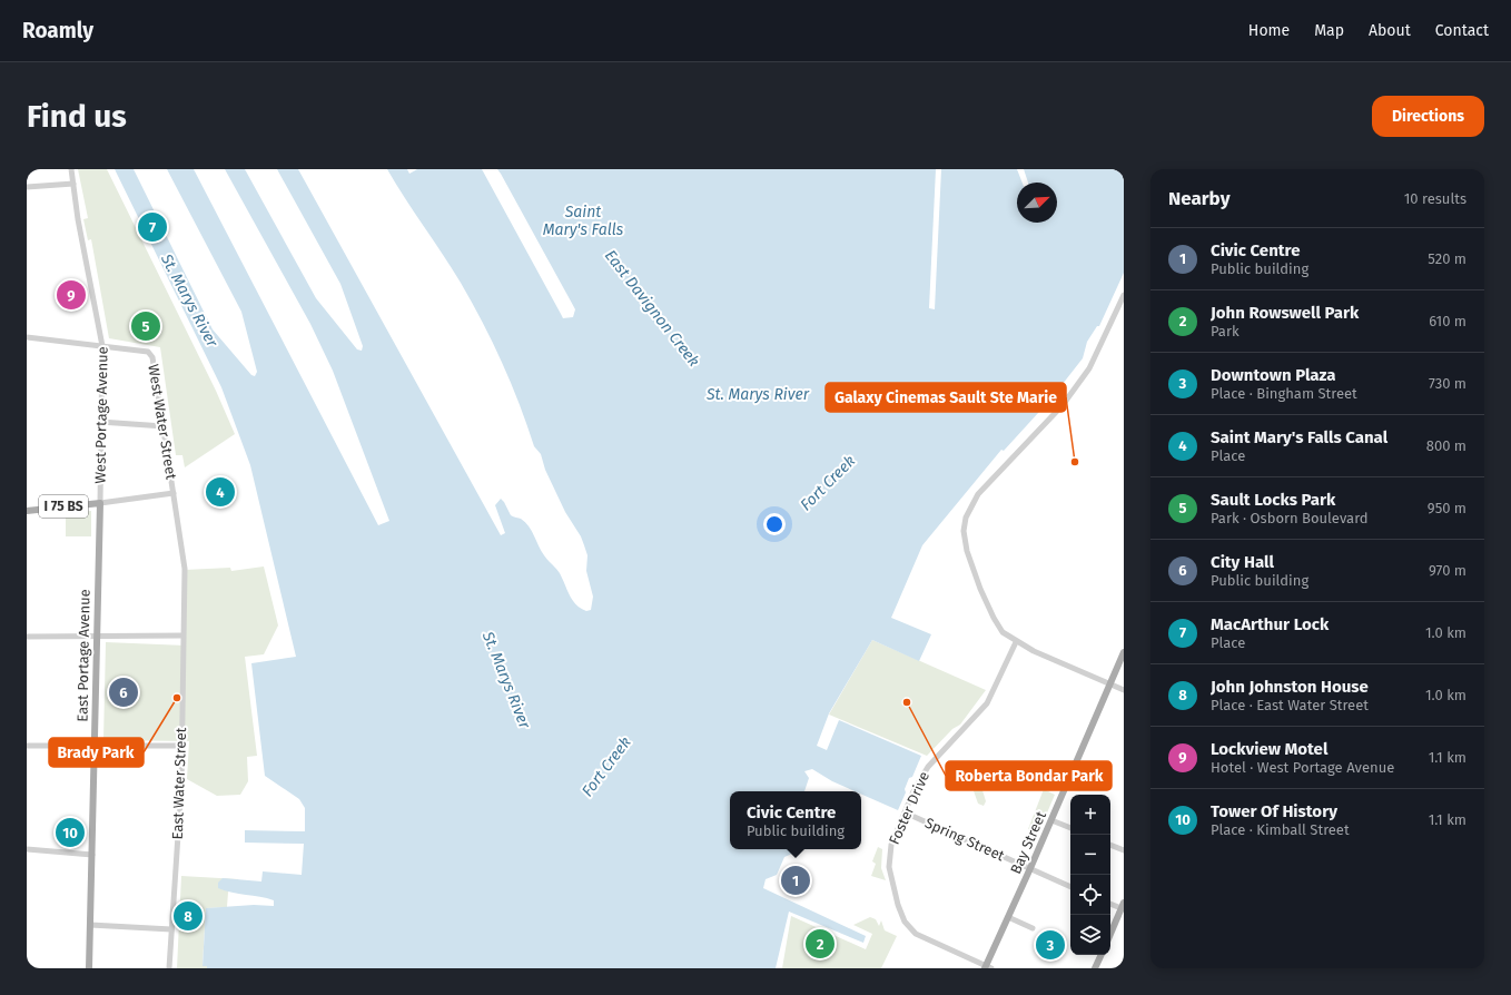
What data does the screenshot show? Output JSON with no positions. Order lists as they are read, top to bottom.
{
  "streets": {
    "main road": ["I 75 BS", "East Portage Avenue", "Bay Street"],
    "street": [
      "West Portage Avenue",
      "West Water Street",
      "East Water Street",
      "Foster Drive",
      "Spring Street"
    ]
  },
  "crossings": [
    ["West Portage Avenue", "West Water Street"],
    ["West Portage Avenue", "I 75 BS"],
    ["West Portage Avenue", "East Portage Avenue"],
    ["West Water Street", "East Water Street"],
    ["I 75 BS", "East Portage Avenue"],
    ["Foster Drive", "Spring Street"],
    ["Foster Drive", "Bay Street"],
    ["Spring Street", "Bay Street"]
  ],
  "water": [
    "Saint Mary's Falls",
    "St. Marys River",
    "East Davignon Creek",
    "Fort Creek"
  ],
  "places": ["Galaxy Cinemas Sault Ste Marie", "Brady Park", "Roberta Bondar Park"],
  "north": "top right",
  "page": {
    "header": "Roamly",
    "nav": [
      "Home",
      "Map",
      "About",
      "Contact"
    ],
    "buttons": "Directions",
    "title": "Find us",
    "heading": ["Nearby", "10 results"],
    "pins": [
      "7",
      "9",
      "5",
      "4",
      "6",
      "10",
      "1",
      "8",
      "2",
      "3"
    ],
    "list": [
      {
        "mark": "1",
        "name": "Civic Centre",
        "note": "Public building",
        "value": "520 m"
      },
      {
        "mark": "2",
        "name": "John Rowswell Park",
        "note": "Park",
        "value": "610 m"
      },
      {
        "mark": "3",
        "name": "Downtown Plaza",
        "note": "Place · Bingham Street",
        "value": "730 m"
      },
      {
        "mark": "4",
        "name": "Saint Mary's Falls Canal",
        "note": "Place",
        "value": "800 m"
      },
      {
        "mark": "5",
        "name": "Sault Locks Park",
        "note": "Park · Osborn Boulevard",
        "value": "950 m"
      },
      {
        "mark": "6",
        "name": "City Hall",
        "note": "Public building",
        "value": "970 m"
      },
      {
        "mark": "7",
        "name": "MacArthur Lock",
        "note": "Place",
        "value": "1.0 km"
      },
      {
        "mark": "8",
        "name": "John Johnston House",
        "note": "Place · East Water Street",
        "value": "1.0 km"
      },
      {
        "mark": "9",
        "name": "Lockview Motel",
        "note": "Hotel · West Portage Avenue",
        "value": "1.1 km"
      },
      {
        "mark": "10",
        "name": "Tower Of History",
        "note": "Place · Kimball Street",
        "value": "1.1 km"
      }
    ],
    "popup": ["Civic Centre", "Public building"],
    "map_buttons": ["+", "−"]
  }
}
